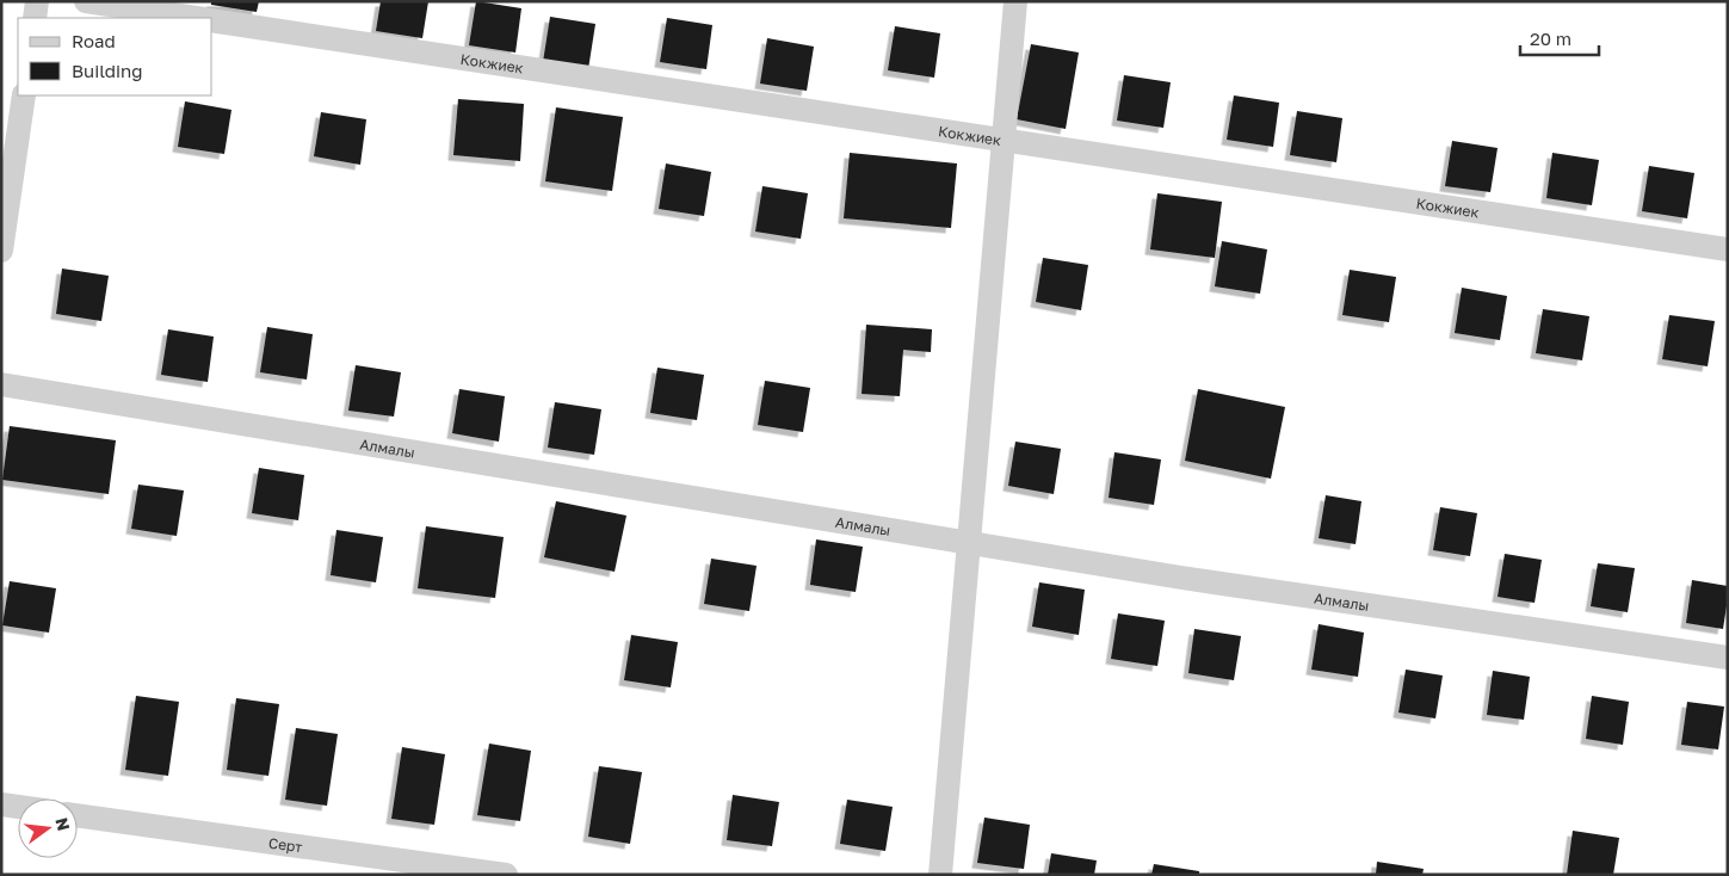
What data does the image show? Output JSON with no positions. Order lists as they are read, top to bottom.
{
  "streets": {
    "street": ["Кокжиек", "Алмалы", "Серт"]
  },
  "legend": ["Road", "Building"],
  "scale_bar": "20 m",
  "north": "right"
}
